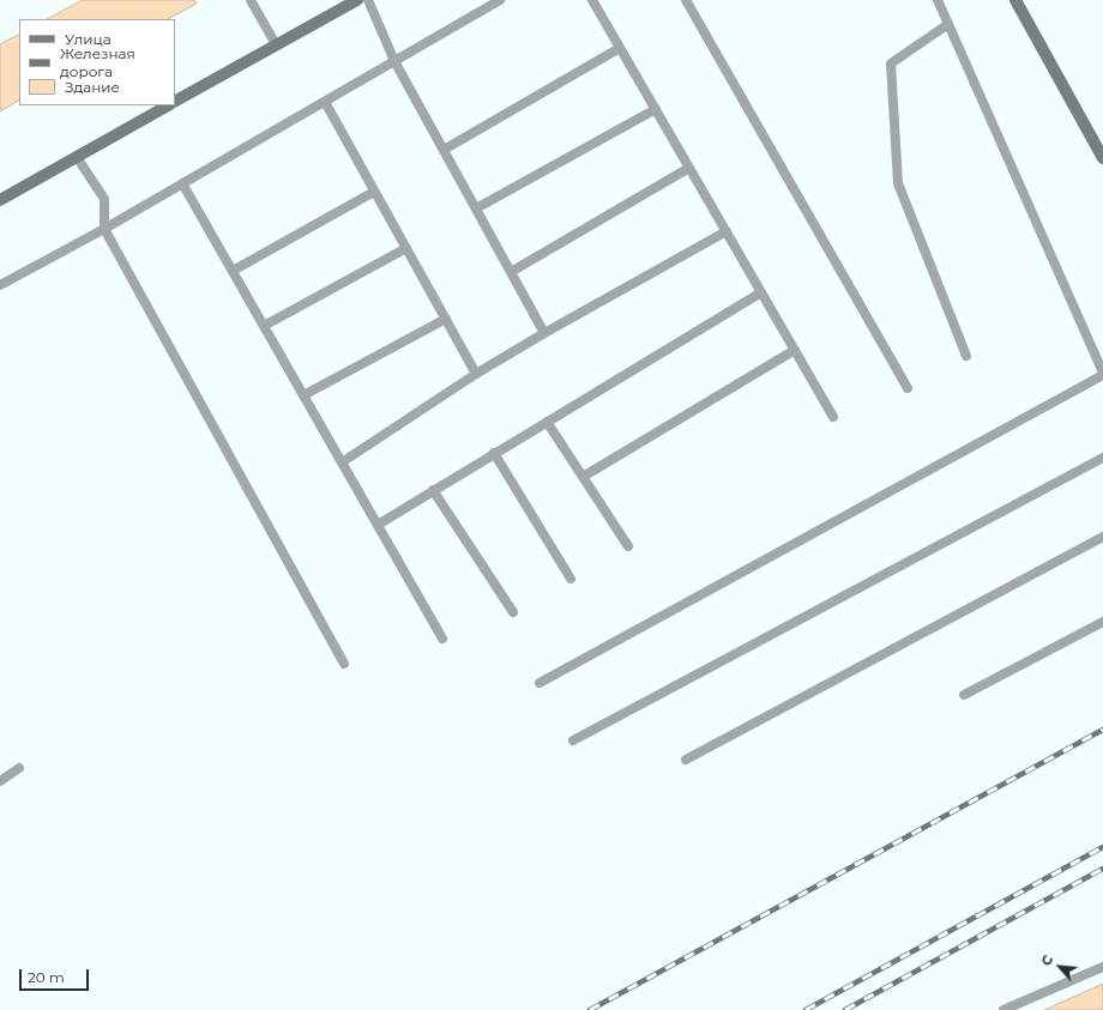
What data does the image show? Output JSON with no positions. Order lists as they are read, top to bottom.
{
  "legend": ["Улица", "Железная дорога", "Здание"],
  "scale_bar": "20 m",
  "north": "top left"
}
